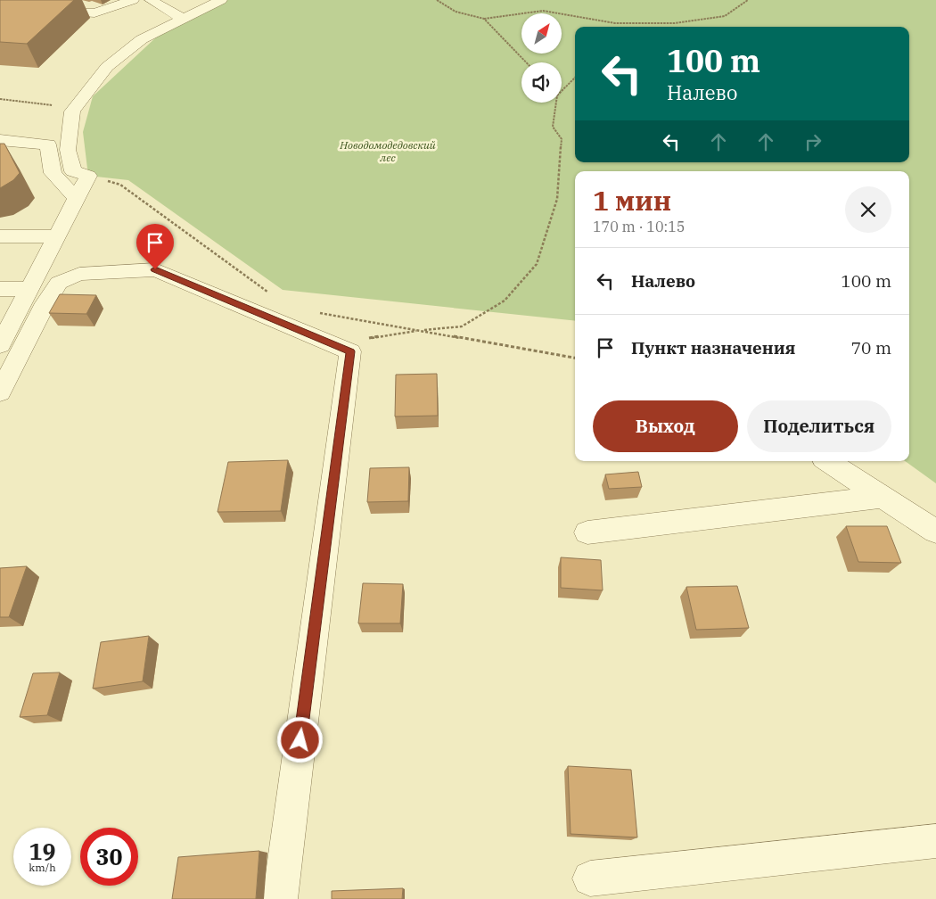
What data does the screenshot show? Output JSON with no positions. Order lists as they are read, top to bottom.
{
  "parks": ["Новодомодедовский лес"],
  "north": "top right",
  "page": {
    "turn": ["100 m", "Налево"],
    "heading": ["1 мин", "170 m · 10:15"],
    "list": [
      {
        "name": "Налево",
        "value": "100 m"
      },
      {
        "name": "Пункт назначения",
        "value": "70 m"
      }
    ],
    "buttons": ["Выход", "Поделиться"],
    "speed": "19 km/h",
    "limit": "30"
  }
}
